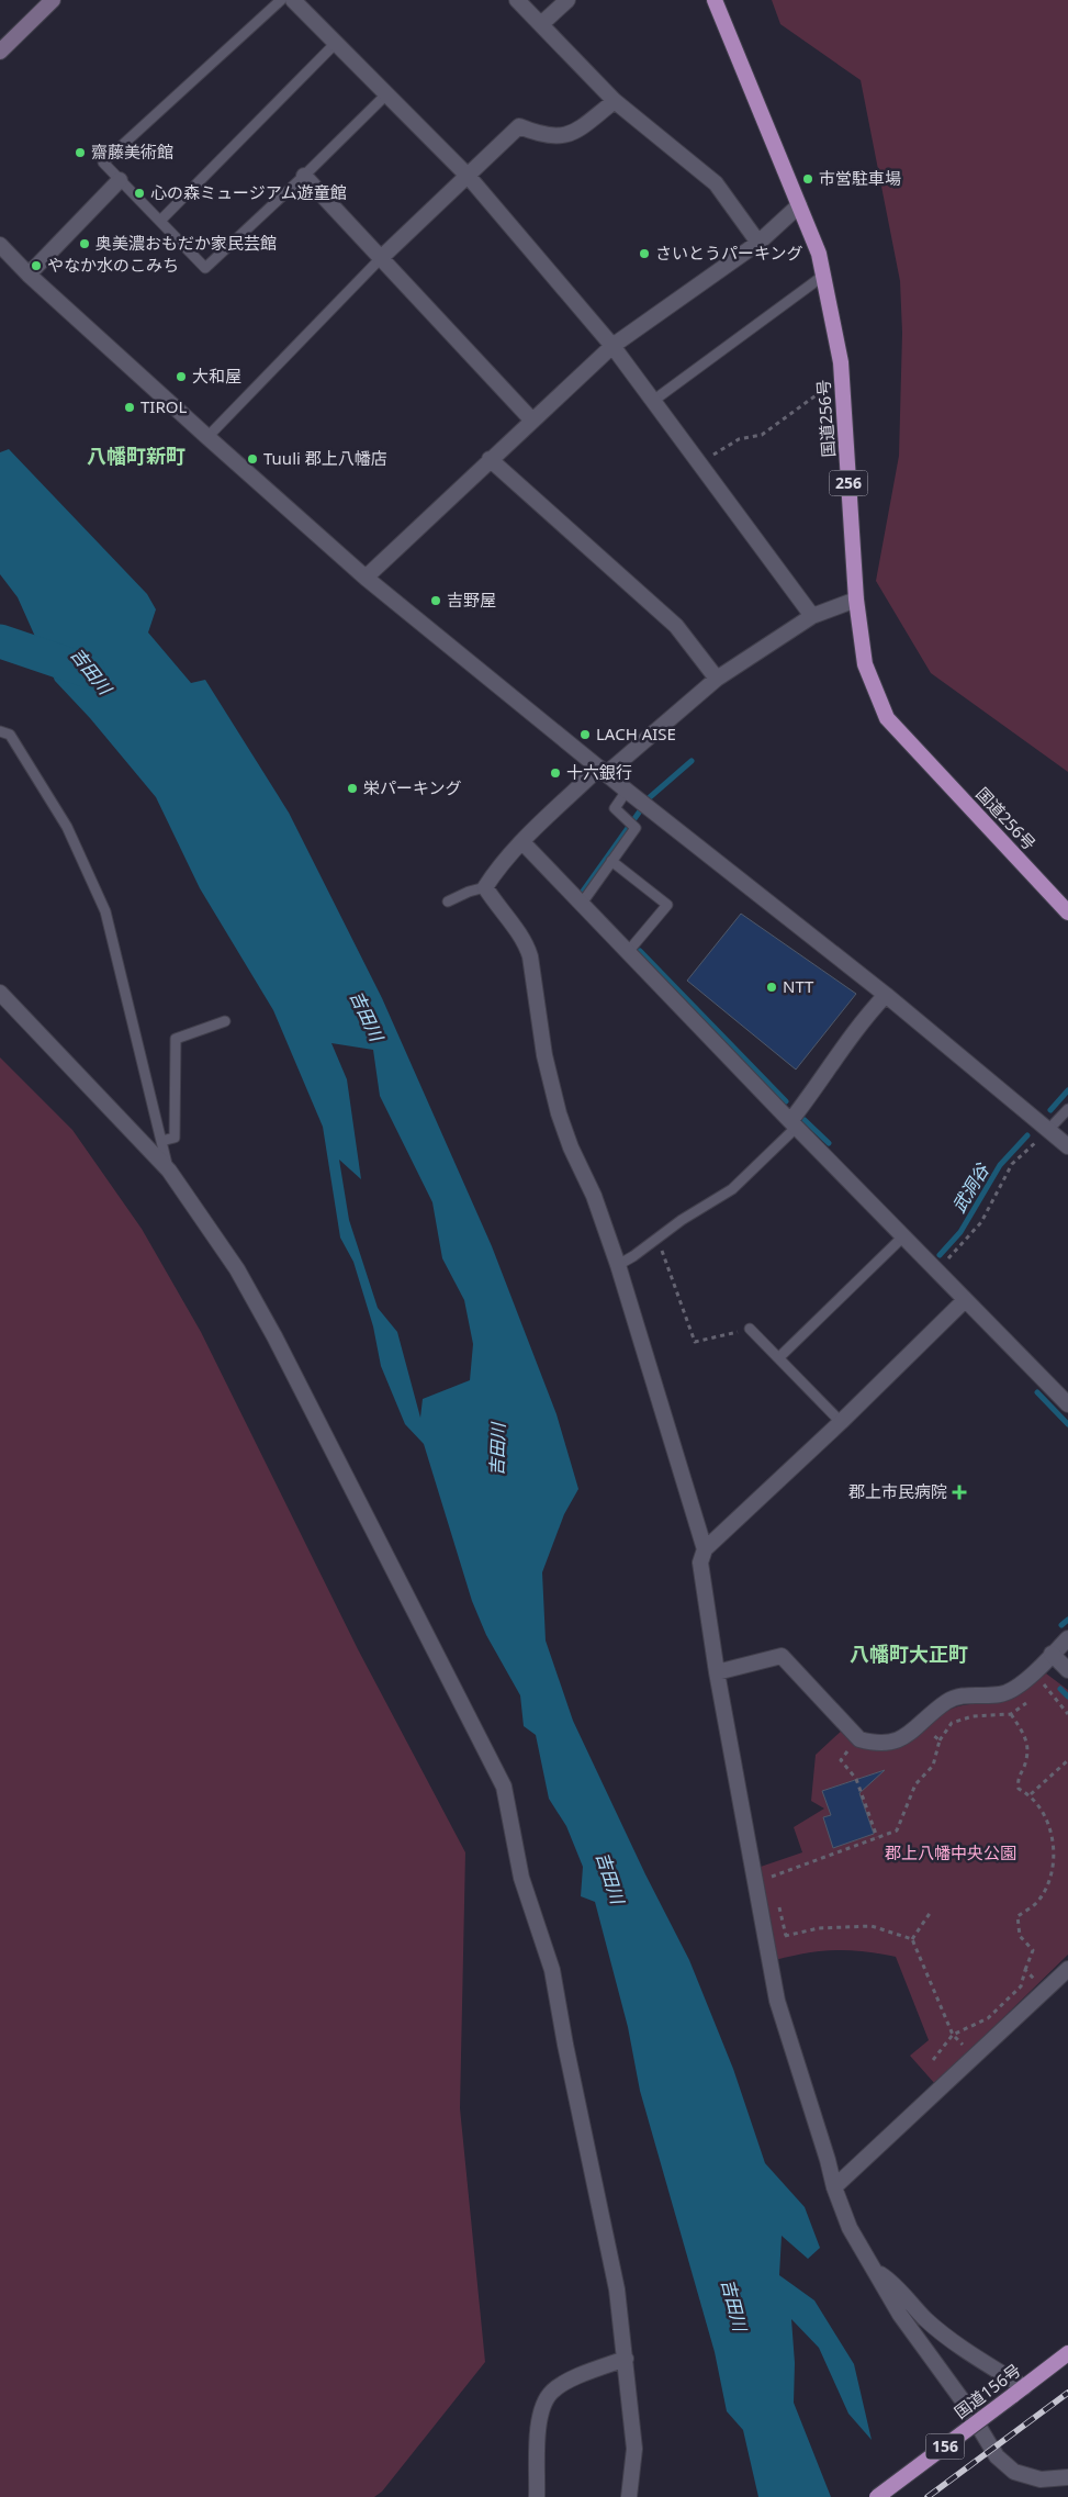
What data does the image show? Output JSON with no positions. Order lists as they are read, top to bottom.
{
  "streets": {
    "highway": [
      "国道256号",
      "256",
      "国道156号",
      "156"
    ]
  },
  "districts": ["八幡町新町", "八幡町大正町"],
  "water": ["吉田川", "武洞谷"],
  "parks": ["郡上八幡中央公園"],
  "places": {
    "other": [
      "齋藤美術館",
      "市営駐車場",
      "心の森ミュージアム遊童館",
      "奥美濃おもだか家民芸館",
      "さいとうパーキング",
      "やなか水のこみち",
      "大和屋",
      "TIROL",
      "Tuuli 郡上八幡店",
      "吉野屋",
      "LACH AISE",
      "十六銀行",
      "栄パーキング",
      "NTT"
    ],
    "health": ["郡上市民病院"]
  }
}
